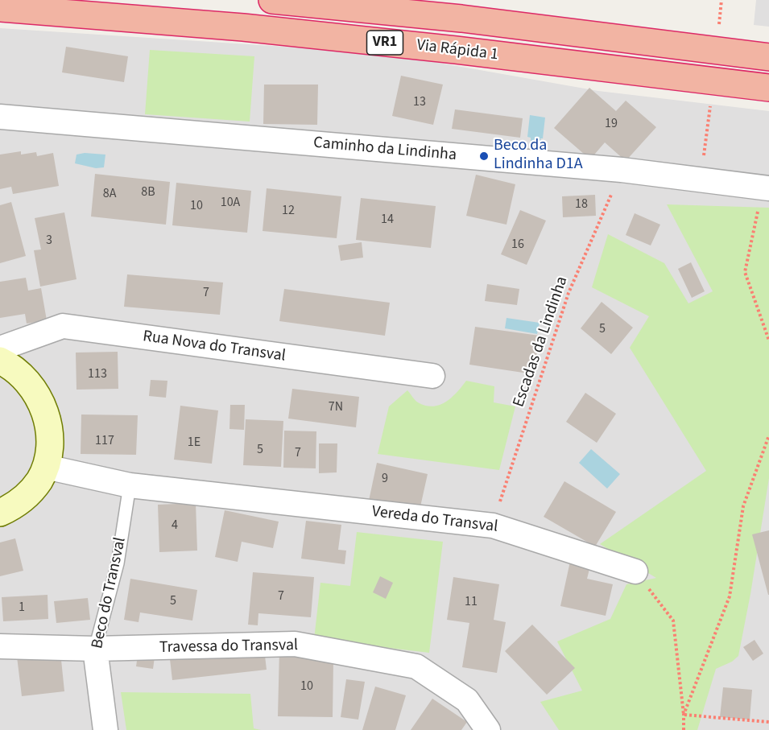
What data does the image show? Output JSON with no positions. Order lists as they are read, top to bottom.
{
  "streets": {
    "highway": ["VR1", "Via Rápida 1"],
    "street": [
      "Caminho da Lindinha",
      "Rua Nova do Transval",
      "Vereda do Transval",
      "Beco do Transval",
      "Travessa do Transval"
    ],
    "path": ["Escadas da Lindinha"]
  },
  "crossings": [
    ["Caminho da Lindinha", "Escadas da Lindinha"],
    ["Escadas da Lindinha", "Vereda do Transval"],
    ["Vereda do Transval", "Beco do Transval"],
    ["Beco do Transval", "Travessa do Transval"]
  ],
  "places": ["Beco da Lindinha D1A"],
  "house_numbers": [
    "13",
    "19",
    "8B",
    "8A",
    "10A",
    "18",
    "10",
    "12",
    "14",
    "3",
    "16",
    "7",
    "5",
    "113",
    "7N",
    "117",
    "1E",
    "5",
    "7",
    "9",
    "4",
    "7",
    "5",
    "11",
    "1",
    "10"
  ]
}
